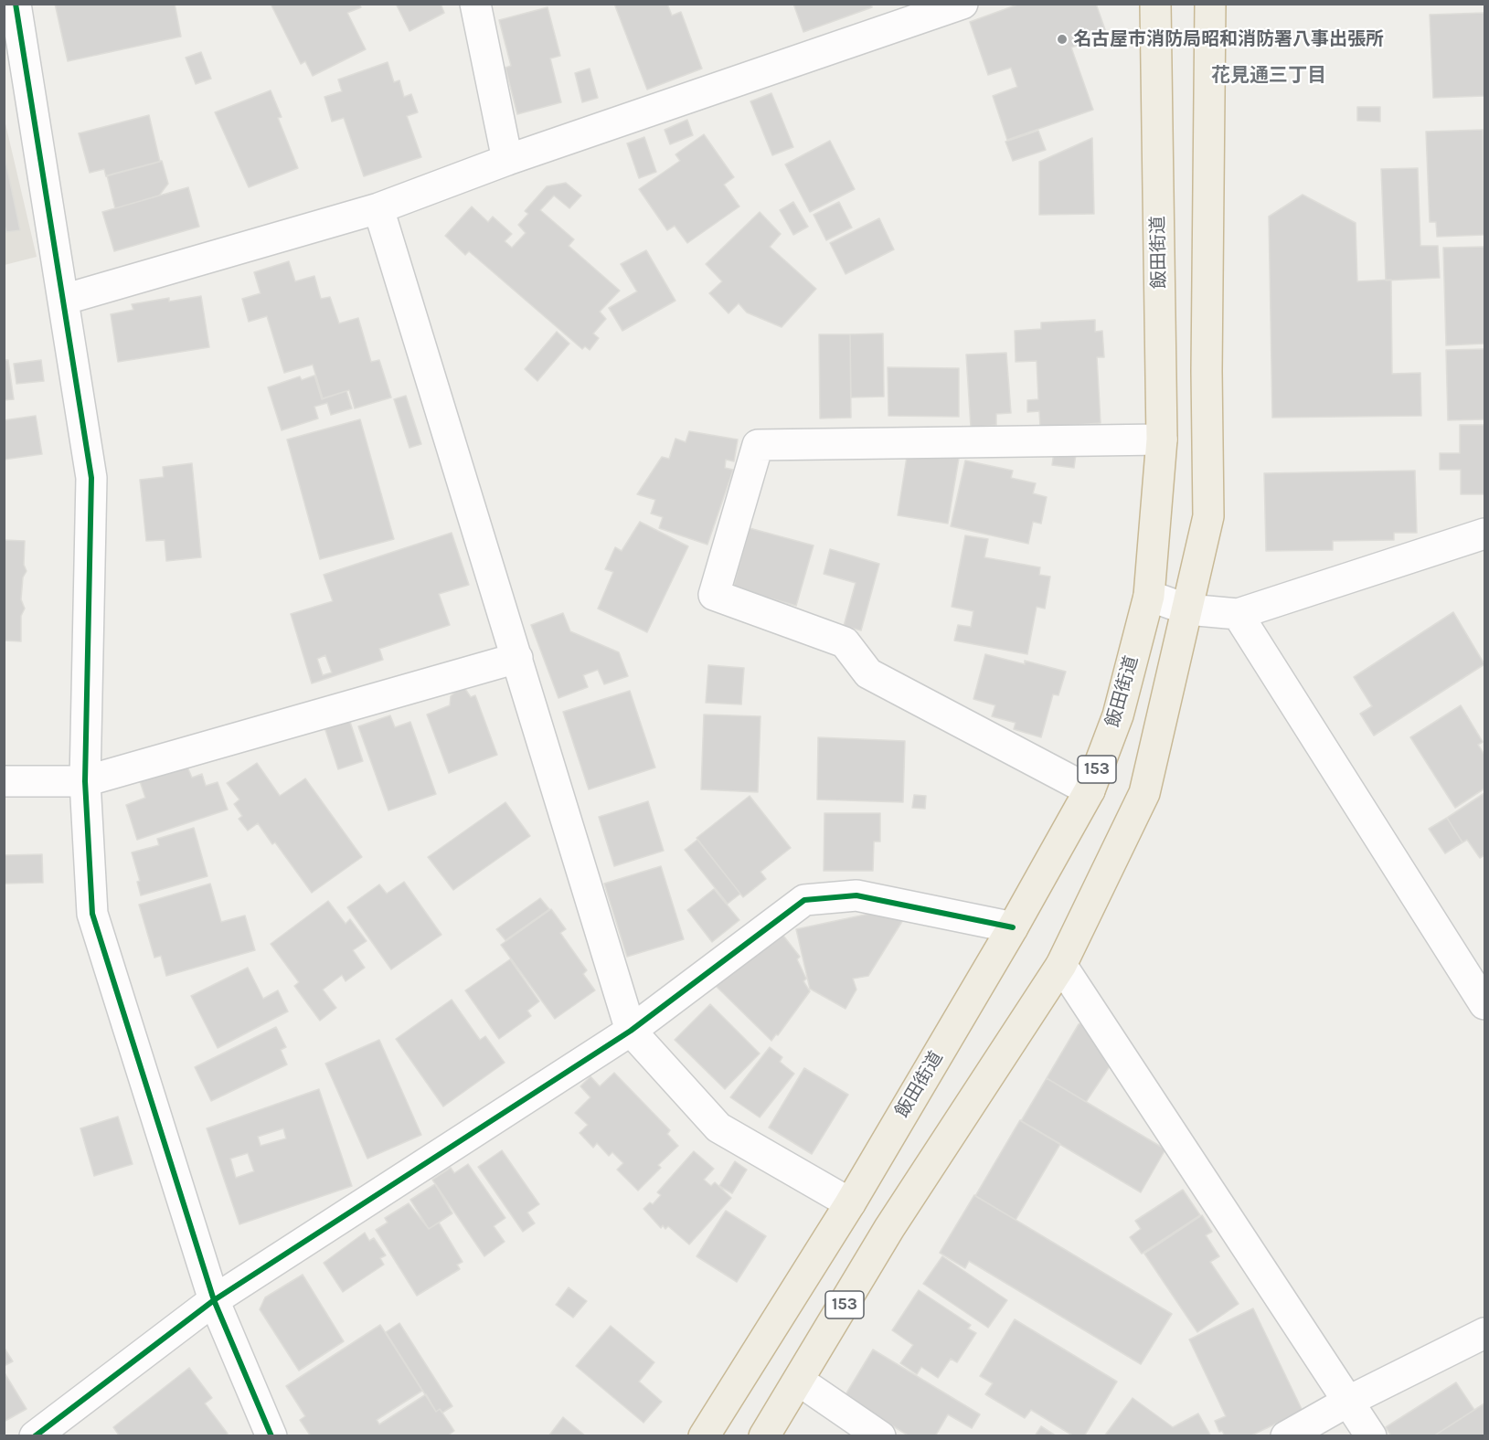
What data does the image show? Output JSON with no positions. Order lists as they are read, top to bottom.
{
  "streets": {
    "highway": ["飯田街道", "153"]
  },
  "districts": ["花見通三丁目"],
  "places": ["名古屋市消防局昭和消防署八事出張所"]
}
